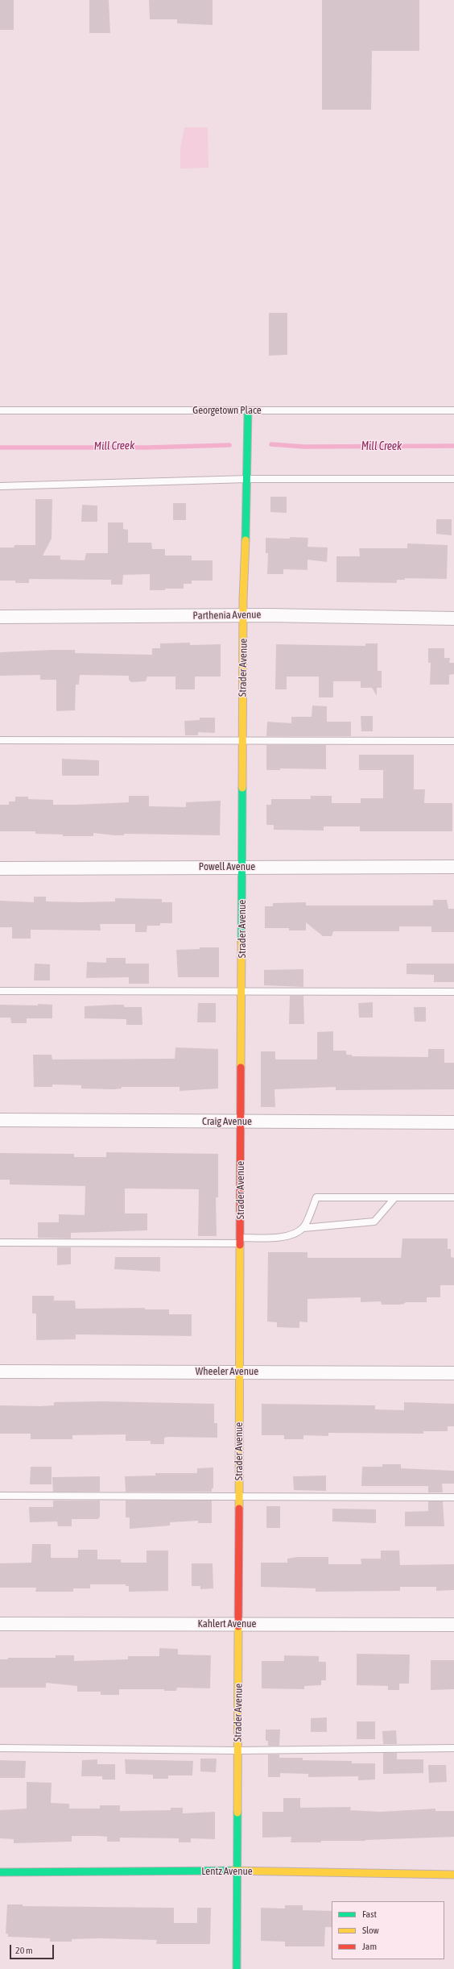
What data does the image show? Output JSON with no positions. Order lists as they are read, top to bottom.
{
  "streets": {
    "street": [
      "Parthenia Avenue",
      "Strader Avenue",
      "Powell Avenue",
      "Craig Avenue",
      "Wheeler Avenue",
      "Kahlert Avenue",
      "Lentz Avenue"
    ],
    "lane": ["Georgetown Place"]
  },
  "crossings": [
    ["Georgetown Place", "Strader Avenue"],
    ["Parthenia Avenue", "Strader Avenue"],
    ["Strader Avenue", "Powell Avenue"],
    ["Strader Avenue", "Craig Avenue"],
    ["Strader Avenue", "Wheeler Avenue"],
    ["Strader Avenue", "Kahlert Avenue"],
    ["Strader Avenue", "Lentz Avenue"]
  ],
  "water": ["Mill Creek"],
  "legend": ["Fast", "Slow", "Jam"],
  "scale_bar": "20 m"
}
